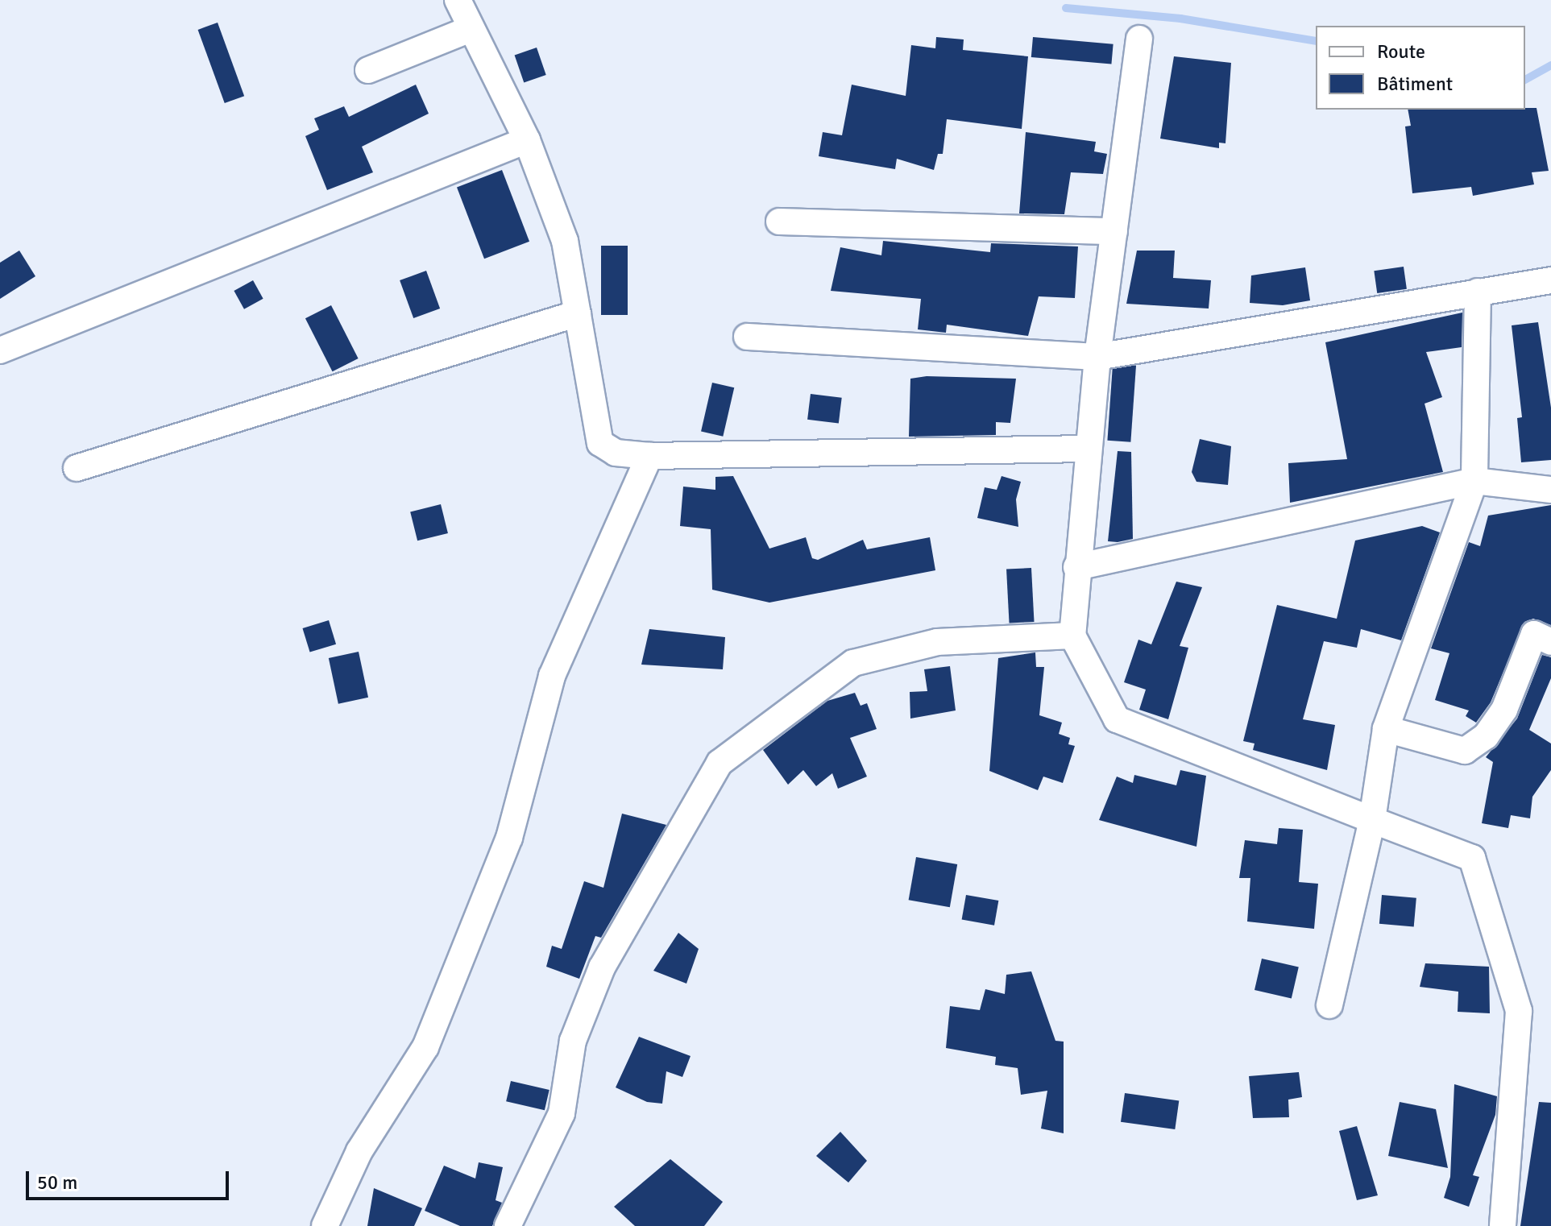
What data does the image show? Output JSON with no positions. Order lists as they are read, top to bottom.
{
  "legend": ["Route", "Bâtiment"],
  "scale_bar": "50 m"
}
